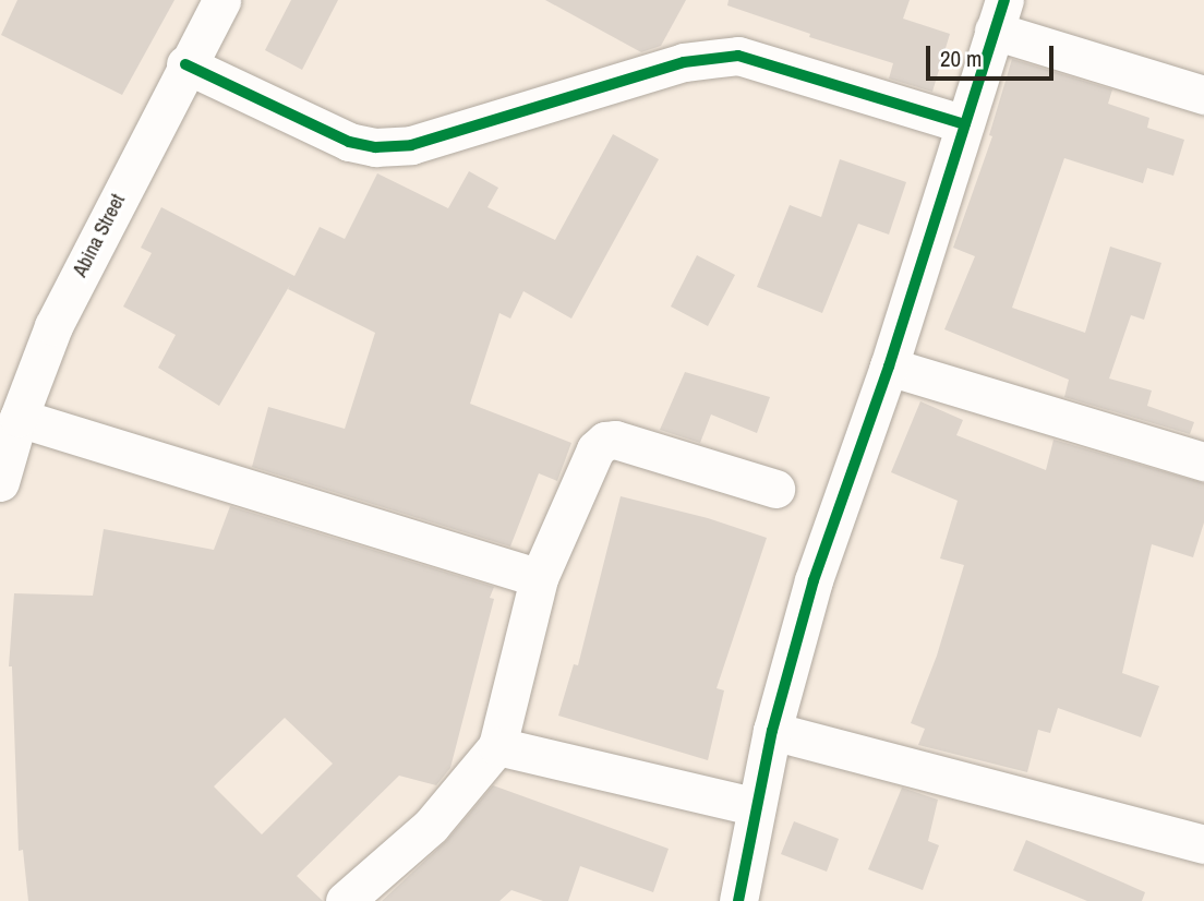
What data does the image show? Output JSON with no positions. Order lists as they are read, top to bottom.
{
  "streets": {
    "street": ["Abina Street"]
  },
  "scale_bar": "20 m"
}
